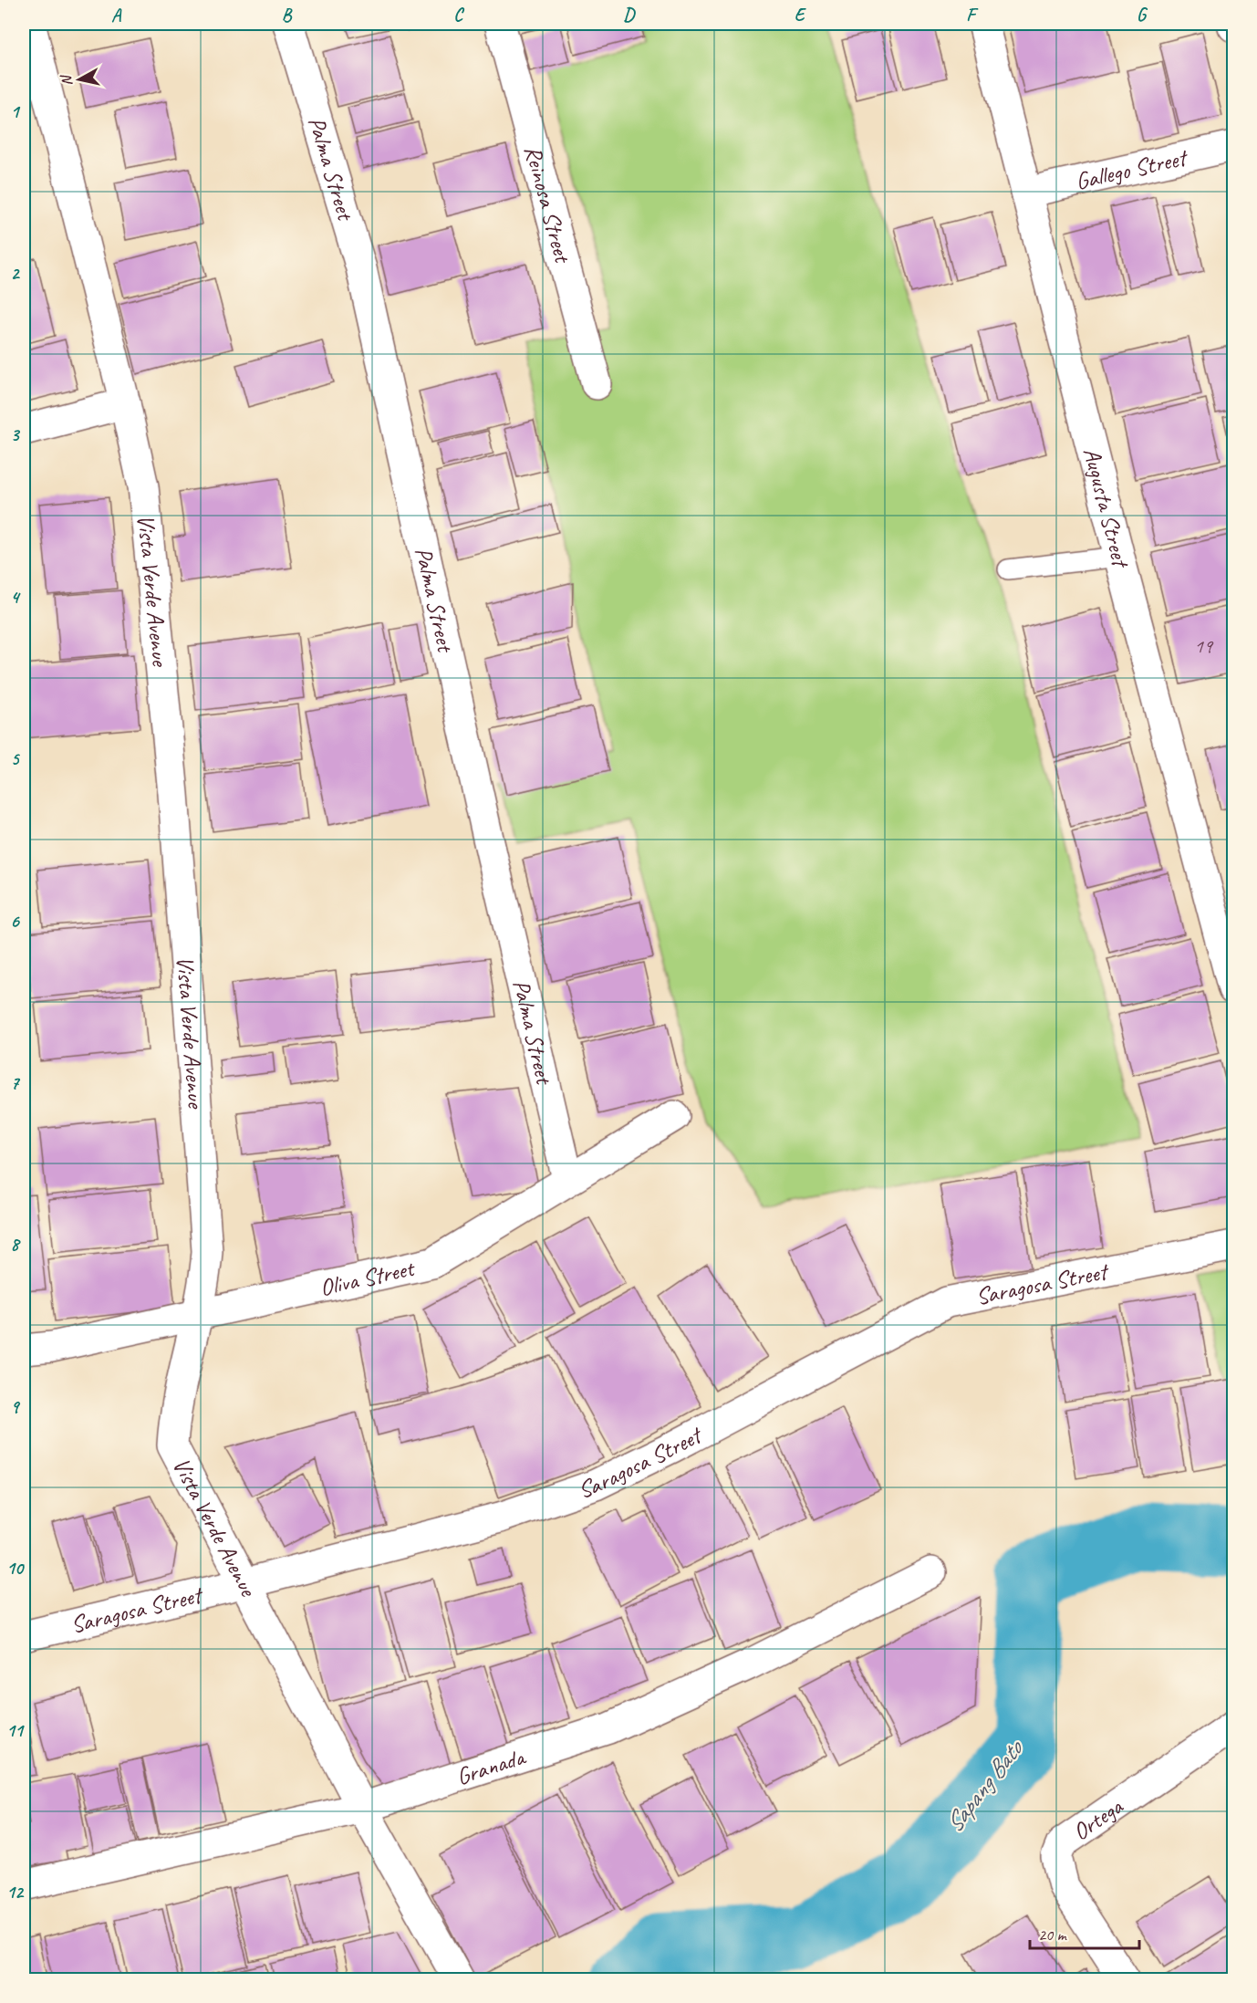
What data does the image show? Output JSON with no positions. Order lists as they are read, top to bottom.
{
  "streets": {
    "street": [
      "Palma Street",
      "Gallego Street",
      "Reinosa Street",
      "Augusta Street",
      "Vista Verde Avenue",
      "Oliva Street",
      "Saragosa Street",
      "Granada",
      "Ortega"
    ]
  },
  "crossings": [
    ["Palma Street", "Oliva Street"],
    ["Gallego Street", "Augusta Street"],
    ["Vista Verde Avenue", "Oliva Street"],
    ["Vista Verde Avenue", "Saragosa Street"],
    ["Vista Verde Avenue", "Granada"]
  ],
  "water": ["Sapang Bato"],
  "house_numbers": ["19"],
  "scale_bar": "20 m",
  "north": "left",
  "grid": {
    "columns": [
      "A",
      "B",
      "C",
      "D",
      "E",
      "F",
      "G"
    ],
    "rows": [
      "1",
      "2",
      "3",
      "4",
      "5",
      "6",
      "7",
      "8",
      "9",
      "10",
      "11",
      "12"
    ]
  }
}
